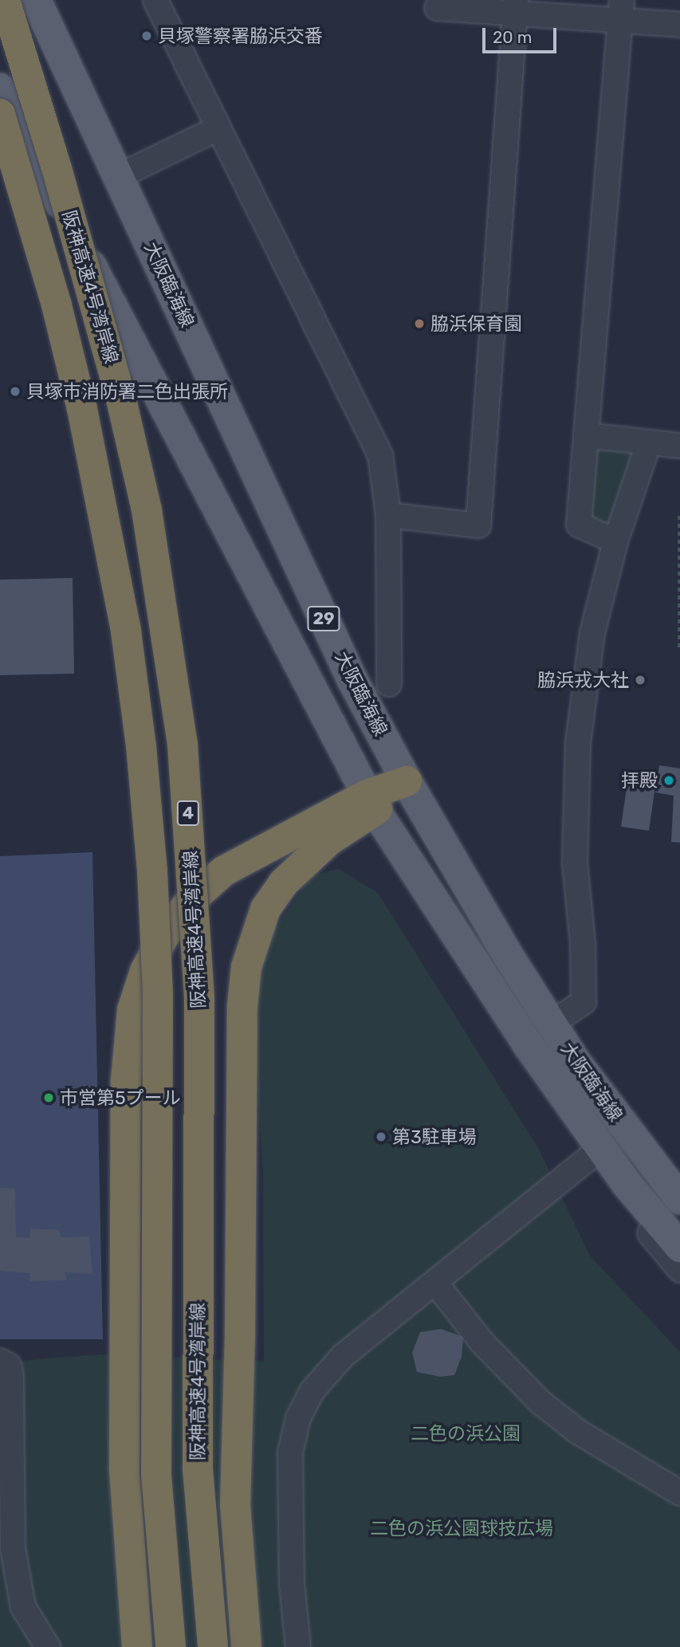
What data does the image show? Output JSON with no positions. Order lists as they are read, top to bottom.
{
  "streets": {
    "highway": ["阪神高速4号湾岸線", "4"],
    "main road": ["大阪臨海線", "29"]
  },
  "parks": ["二色の浜公園", "二色の浜公園球技広場"],
  "places": [
    "貝塚警察署脇浜交番",
    "脇浜保育園",
    "貝塚市消防署二色出張所",
    "脇浜戎大社",
    "拝殿",
    "市営第5プール",
    "第3駐車場"
  ],
  "scale_bar": "20 m"
}
